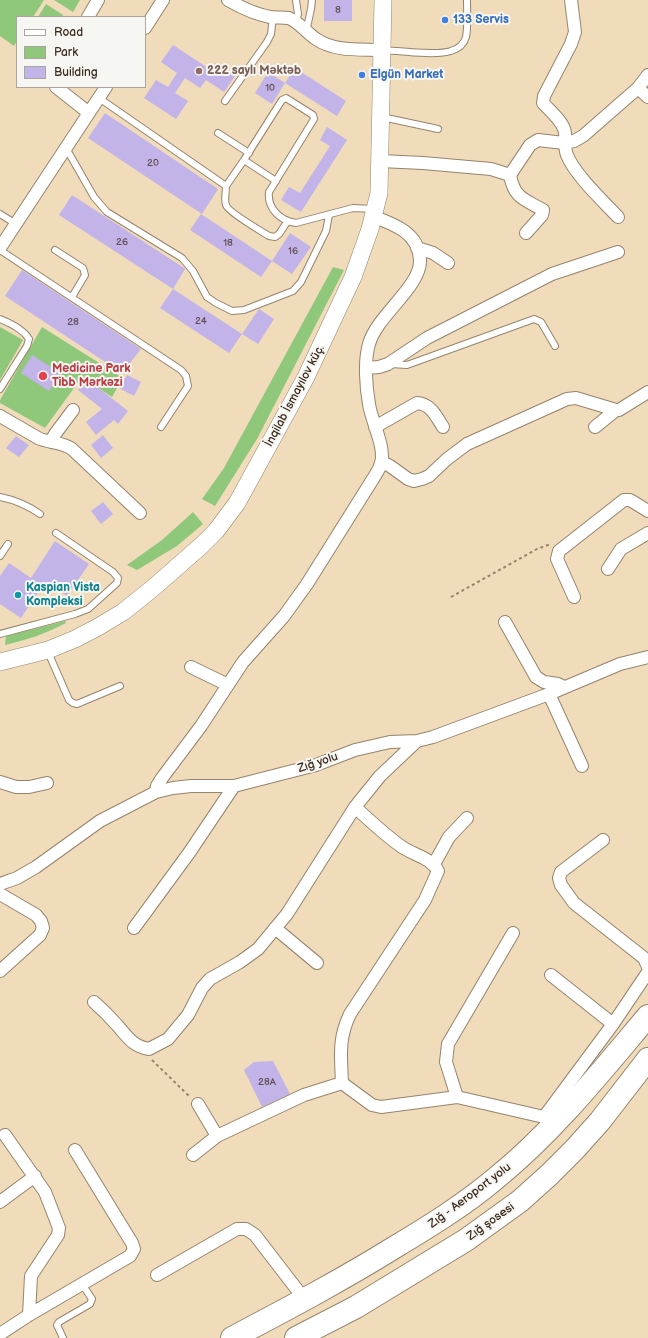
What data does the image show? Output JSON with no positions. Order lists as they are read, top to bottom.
{
  "streets": {
    "highway": ["Zığ - Aeroport yolu", "Zığ şosesi"],
    "main road": ["İnqilab İsmayılov küç."],
    "street": ["Zığ yolu"]
  },
  "places": [
    "133 Servis",
    "222 saylı Məktəb",
    "Elgün Market",
    "Medicine Park Tibb Mərkəzi",
    "Kaspian Vista Kompleksi"
  ],
  "house_numbers": [
    "8",
    "10",
    "20",
    "26",
    "18",
    "16",
    "24",
    "28",
    "28A"
  ],
  "legend": ["Road", "Park", "Building"]
}
